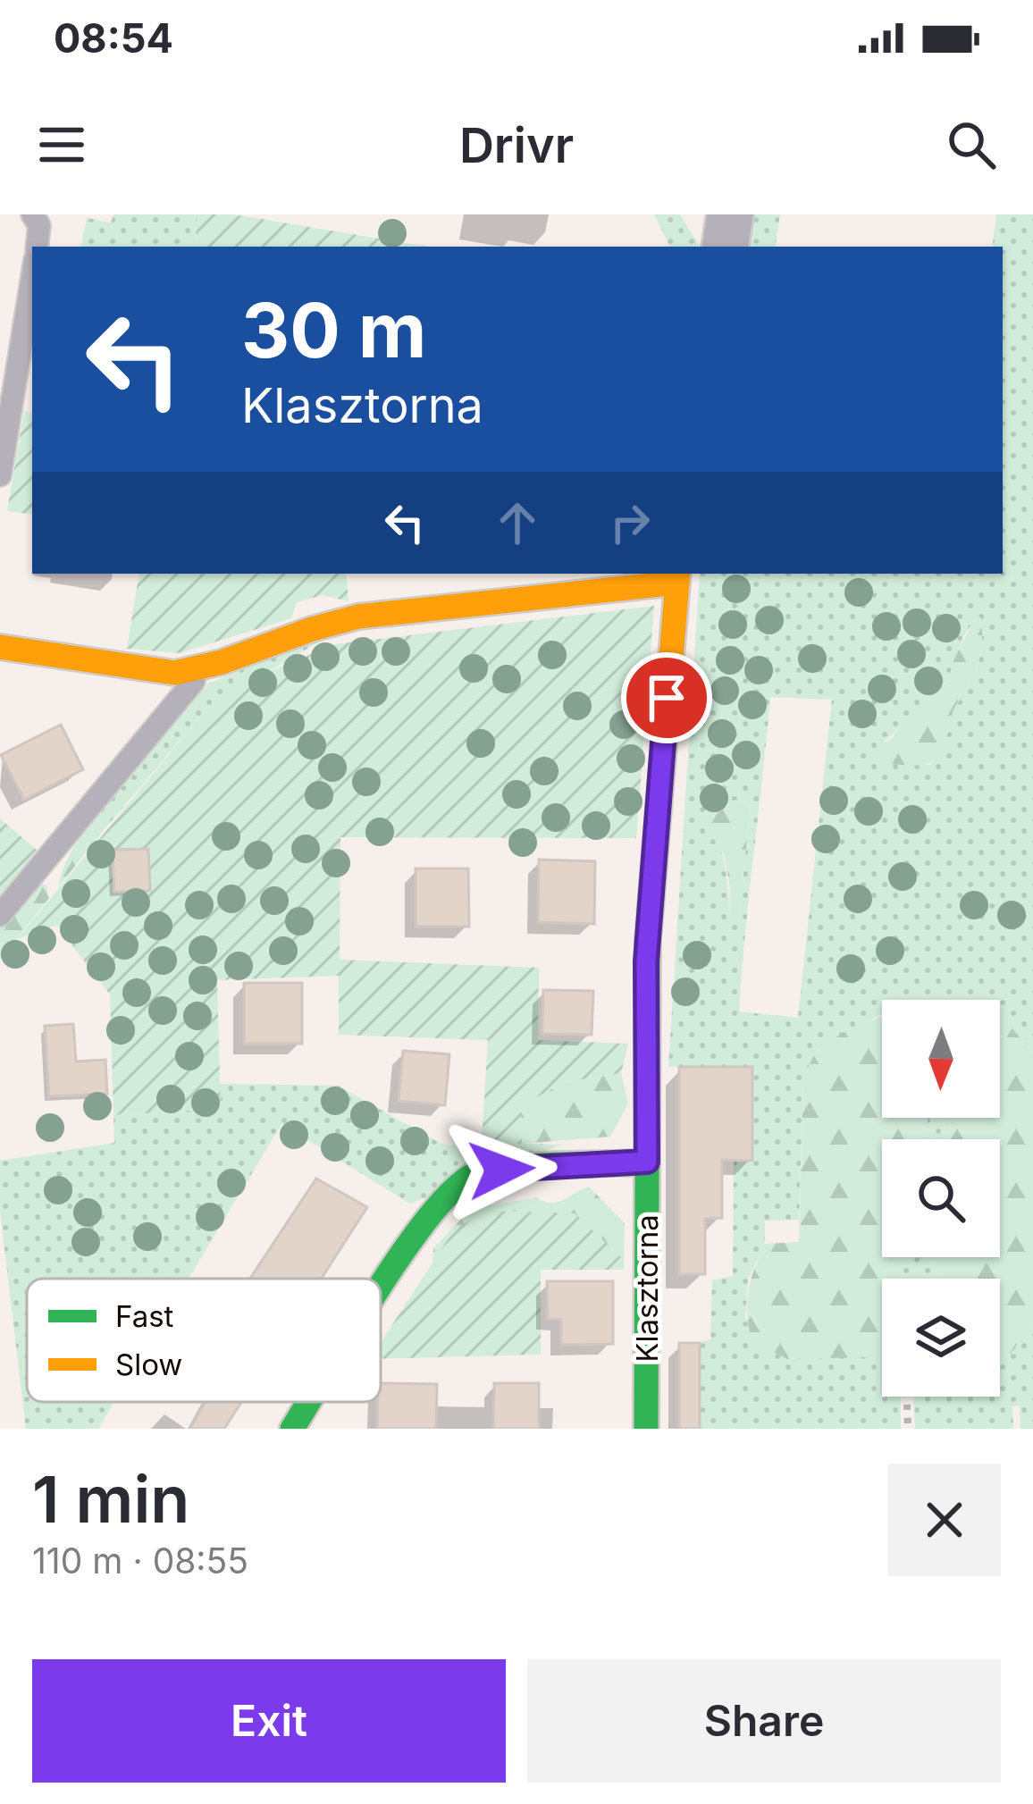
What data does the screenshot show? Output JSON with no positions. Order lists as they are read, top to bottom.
{
  "streets": {
    "street": ["Klasztorna"]
  },
  "legend": ["Fast", "Slow"],
  "north": "bottom",
  "page": {
    "status": "08:54",
    "header": "Drivr",
    "turn": ["30 m", "Klasztorna"],
    "heading": ["1 min", "110 m · 08:55"],
    "buttons": ["Exit", "Share"]
  }
}
